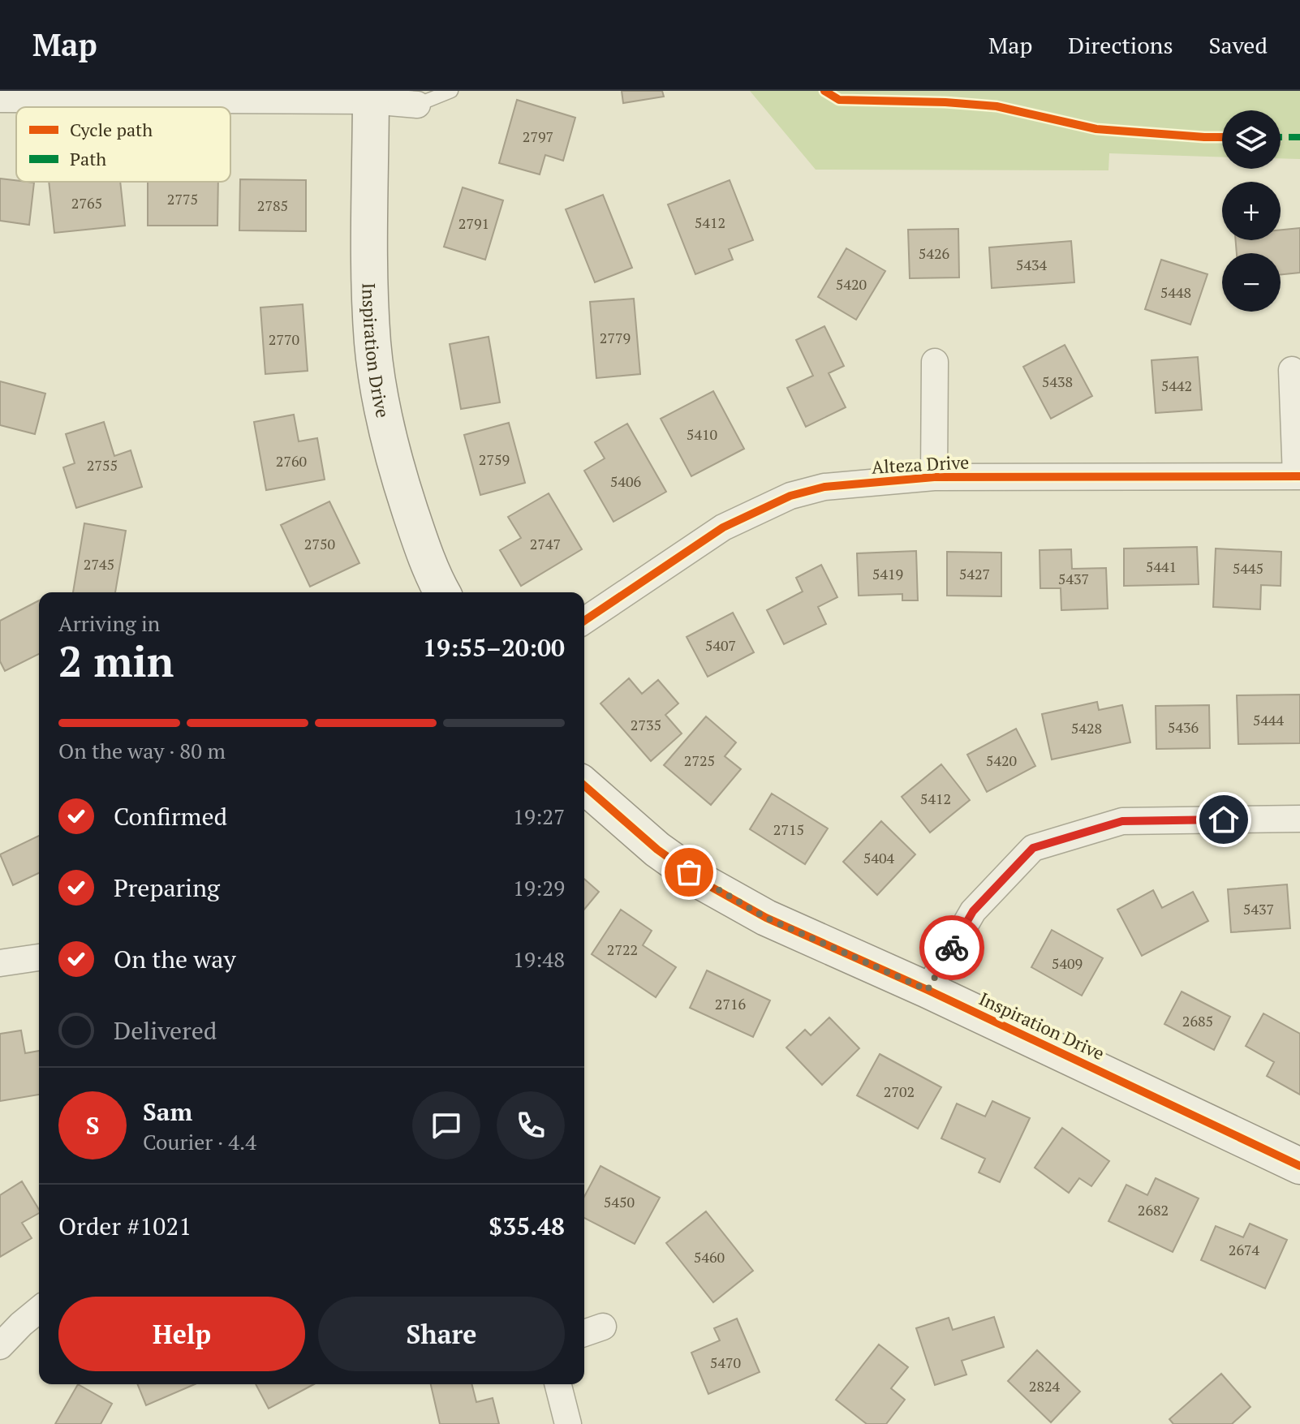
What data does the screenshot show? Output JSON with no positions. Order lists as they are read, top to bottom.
{
  "streets": {
    "street": ["Inspiration Drive", "Alteza Drive"]
  },
  "house_numbers": [
    "2797",
    "2775",
    "2765",
    "2785",
    "5412",
    "2791",
    "5426",
    "5434",
    "5420",
    "5448",
    "2779",
    "2770",
    "5438",
    "5442",
    "5410",
    "2759",
    "2760",
    "2755",
    "5406",
    "2750",
    "2747",
    "2745",
    "5441",
    "5445",
    "5419",
    "5427",
    "5437",
    "5407",
    "5444",
    "2735",
    "5436",
    "5428",
    "2725",
    "5420",
    "5412",
    "2715",
    "5404",
    "5437",
    "2722",
    "5409",
    "2716",
    "2685",
    "2702",
    "5450",
    "2682",
    "2674",
    "5460",
    "5470",
    "2824"
  ],
  "legend": ["Cycle path", "Path"],
  "page": {
    "header": "Map",
    "nav": ["Map", "Directions", "Saved"],
    "map_buttons": ["+", "−"],
    "heading": ["2 min", "Arriving in", "19:55–20:00"],
    "panel": [
      "Sam",
      "Courier · 4.4",
      "Order #1021",
      "$35.48"
    ],
    "bar": "On the way · 80 m",
    "list": [
      ["Confirmed", "19:27"],
      ["Preparing", "19:29"],
      ["On the way", "19:48"],
      "Delivered"
    ],
    "round": "S",
    "buttons": ["Help", "Share"]
  }
}
